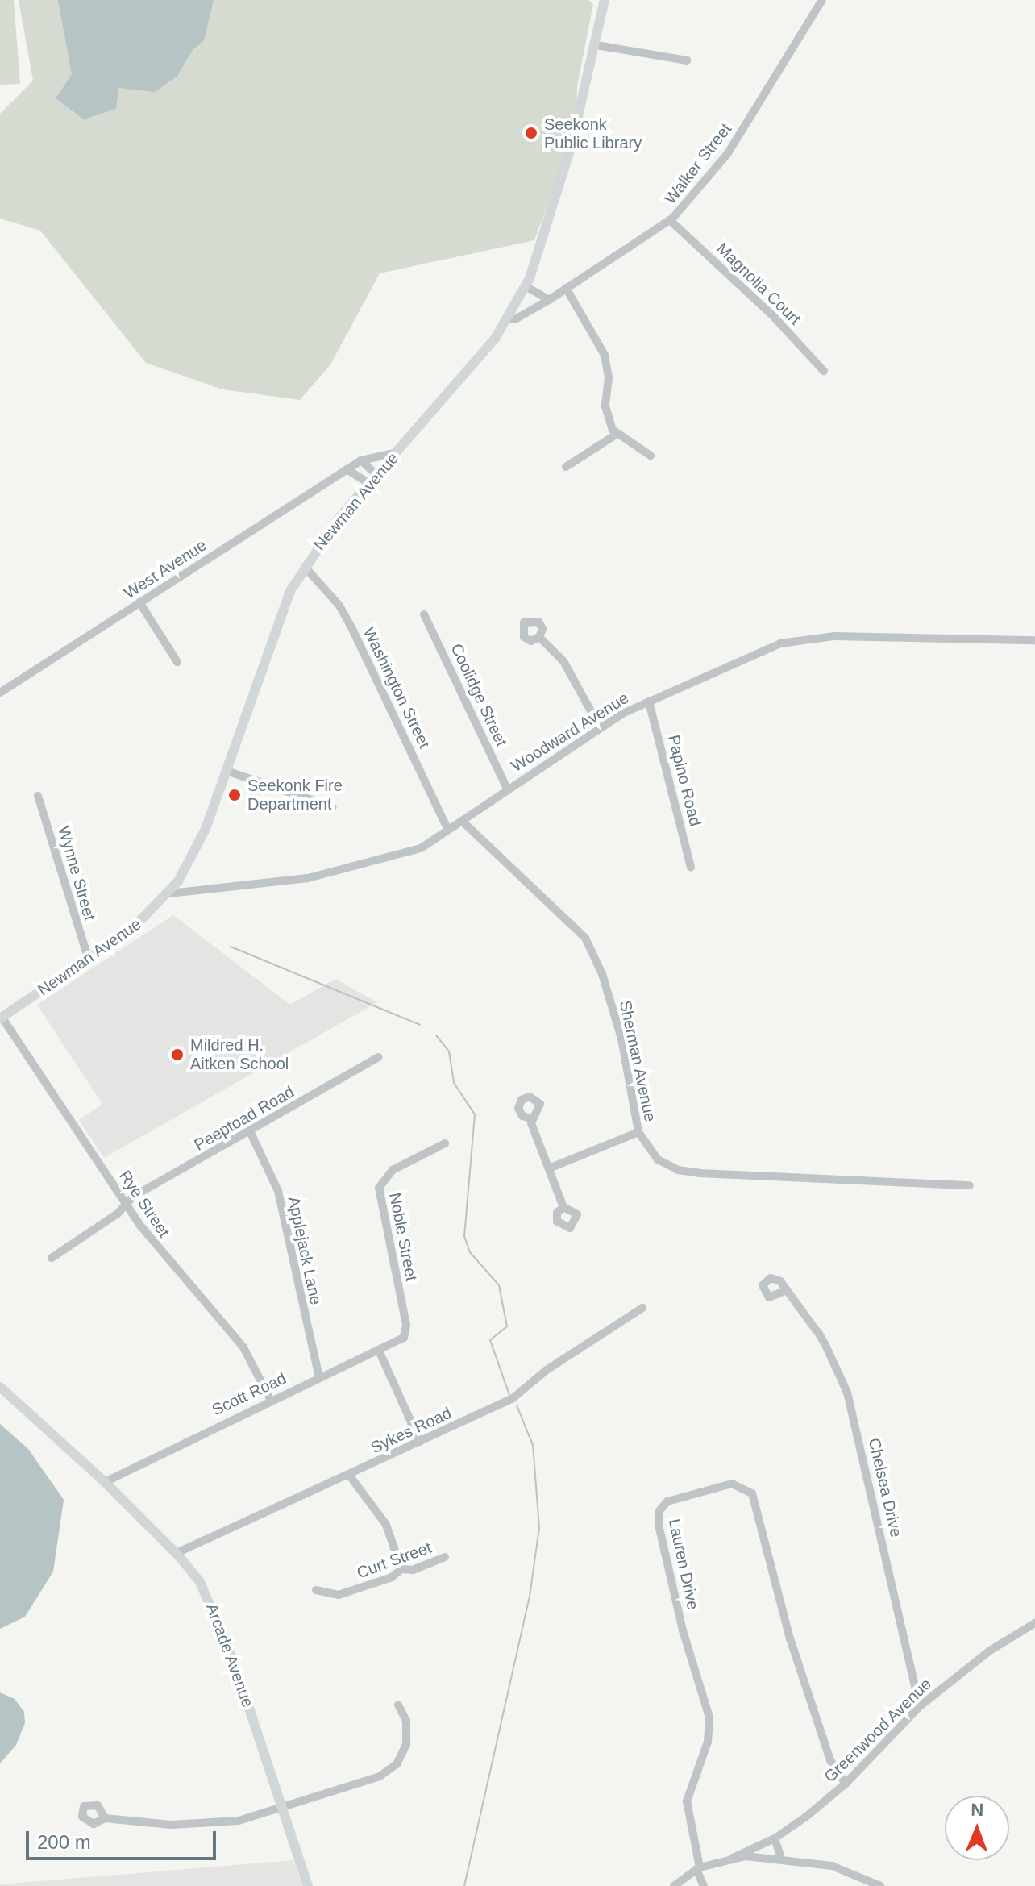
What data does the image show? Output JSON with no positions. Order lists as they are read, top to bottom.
{
  "streets": {
    "main road": ["Newman Avenue", "Arcade Avenue"],
    "street": [
      "Walker Street",
      "Magnolia Court",
      "West Avenue",
      "Washington Street",
      "Coolidge Street",
      "Woodward Avenue",
      "Papino Road",
      "Wynne Street",
      "Sherman Avenue",
      "Peeptoad Road",
      "Rye Street",
      "Noble Street",
      "Applejack Lane",
      "Scott Road",
      "Sykes Road",
      "Chelsea Drive",
      "Curt Street",
      "Lauren Drive",
      "Greenwood Avenue"
    ]
  },
  "crossings": [
    ["Walker Street", "Magnolia Court"],
    ["Walker Street", "Newman Avenue"],
    ["Newman Avenue", "West Avenue"],
    ["Newman Avenue", "Washington Street"],
    ["Newman Avenue", "Woodward Avenue"],
    ["Newman Avenue", "Wynne Street"],
    ["Newman Avenue", "Rye Street"],
    ["Washington Street", "Woodward Avenue"],
    ["Coolidge Street", "Woodward Avenue"],
    ["Woodward Avenue", "Papino Road"],
    ["Woodward Avenue", "Sherman Avenue"],
    ["Peeptoad Road", "Rye Street"],
    ["Peeptoad Road", "Applejack Lane"],
    ["Rye Street", "Scott Road"],
    ["Noble Street", "Scott Road"],
    ["Applejack Lane", "Scott Road"],
    ["Scott Road", "Arcade Avenue"],
    ["Sykes Road", "Arcade Avenue"],
    ["Chelsea Drive", "Greenwood Avenue"],
    ["Lauren Drive", "Greenwood Avenue"]
  ],
  "places": ["Seekonk Public Library", "Seekonk Fire Department", "Mildred H. Aitken School"],
  "scale_bar": "200 m",
  "north": "top"
}
